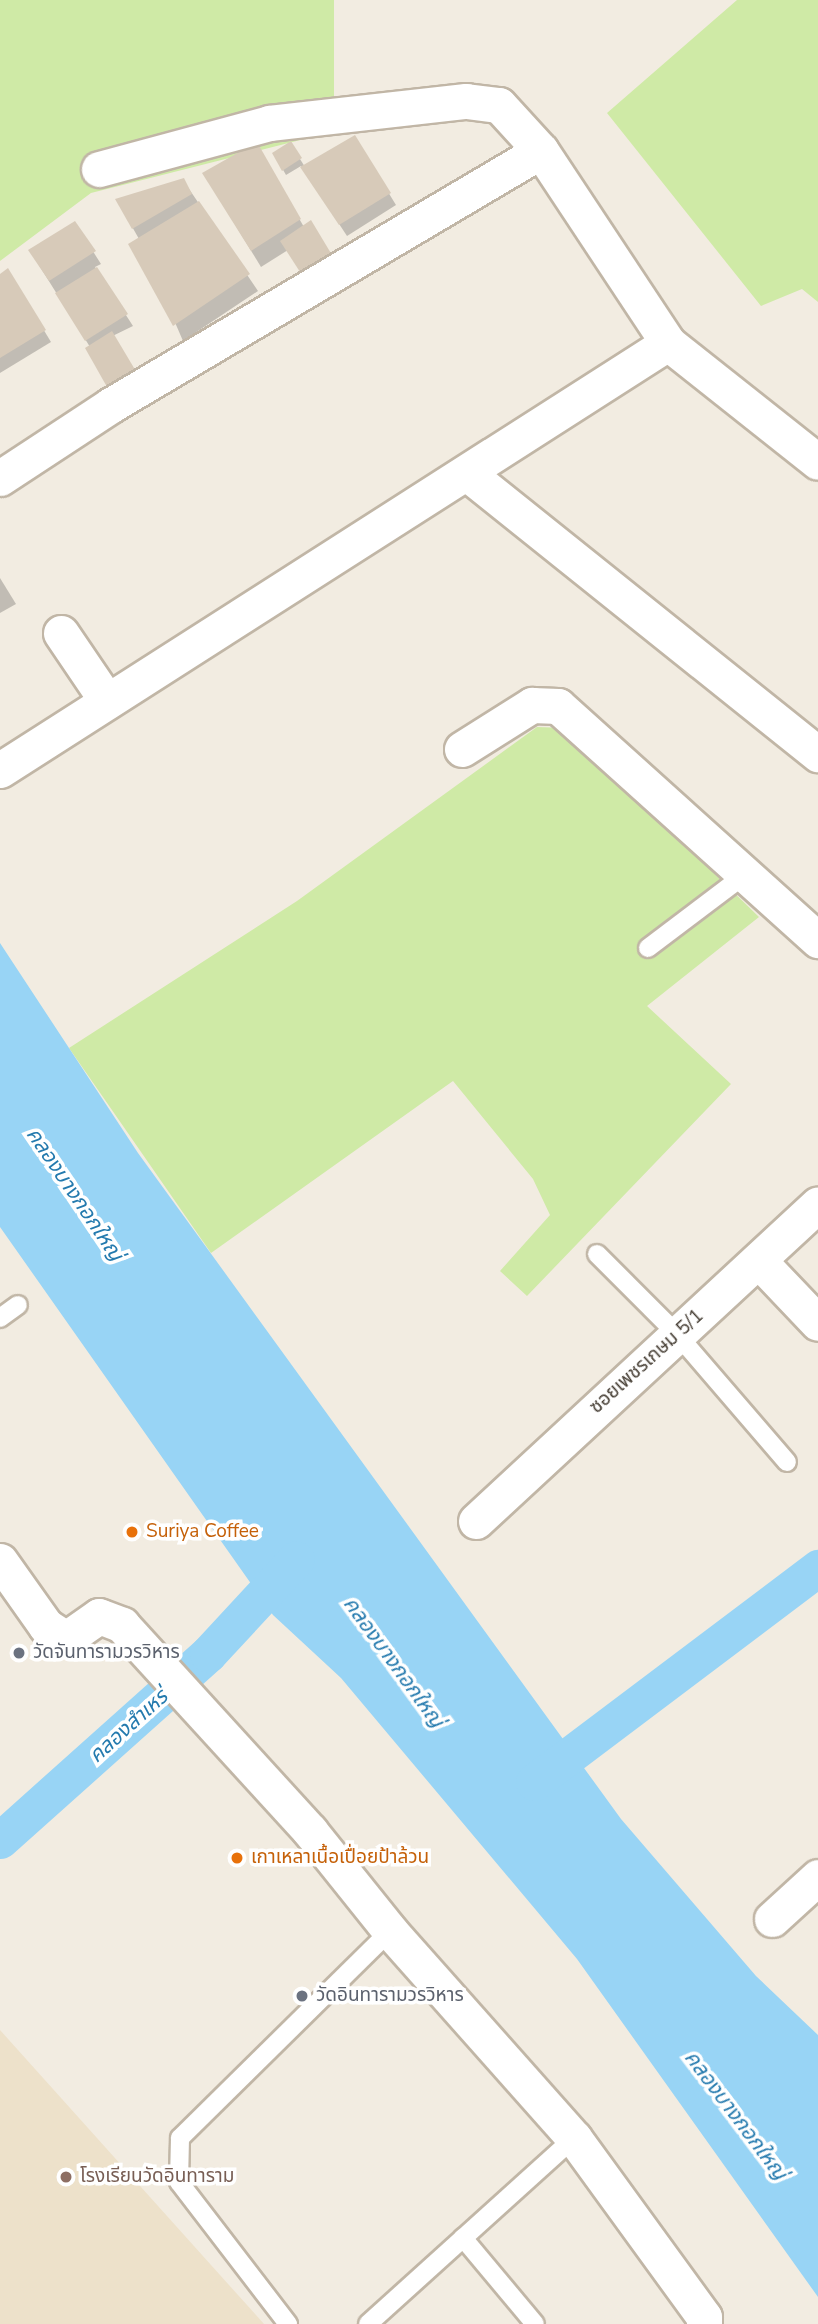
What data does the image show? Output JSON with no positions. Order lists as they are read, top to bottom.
{
  "streets": {
    "street": ["ซอยเพชรเกษม 5/1"]
  },
  "water": ["คลองบางกอกใหญ่", "คลองสำเหร่"],
  "places": [
    "Suriya Coffee",
    "วัดจันทารามวรวิหาร",
    "เกาเหลาเนื้อเปื่อยป้าล้วน",
    "วัดอินทารามวรวิหาร",
    "โรงเรียนวัดอินทาราม"
  ]
}
